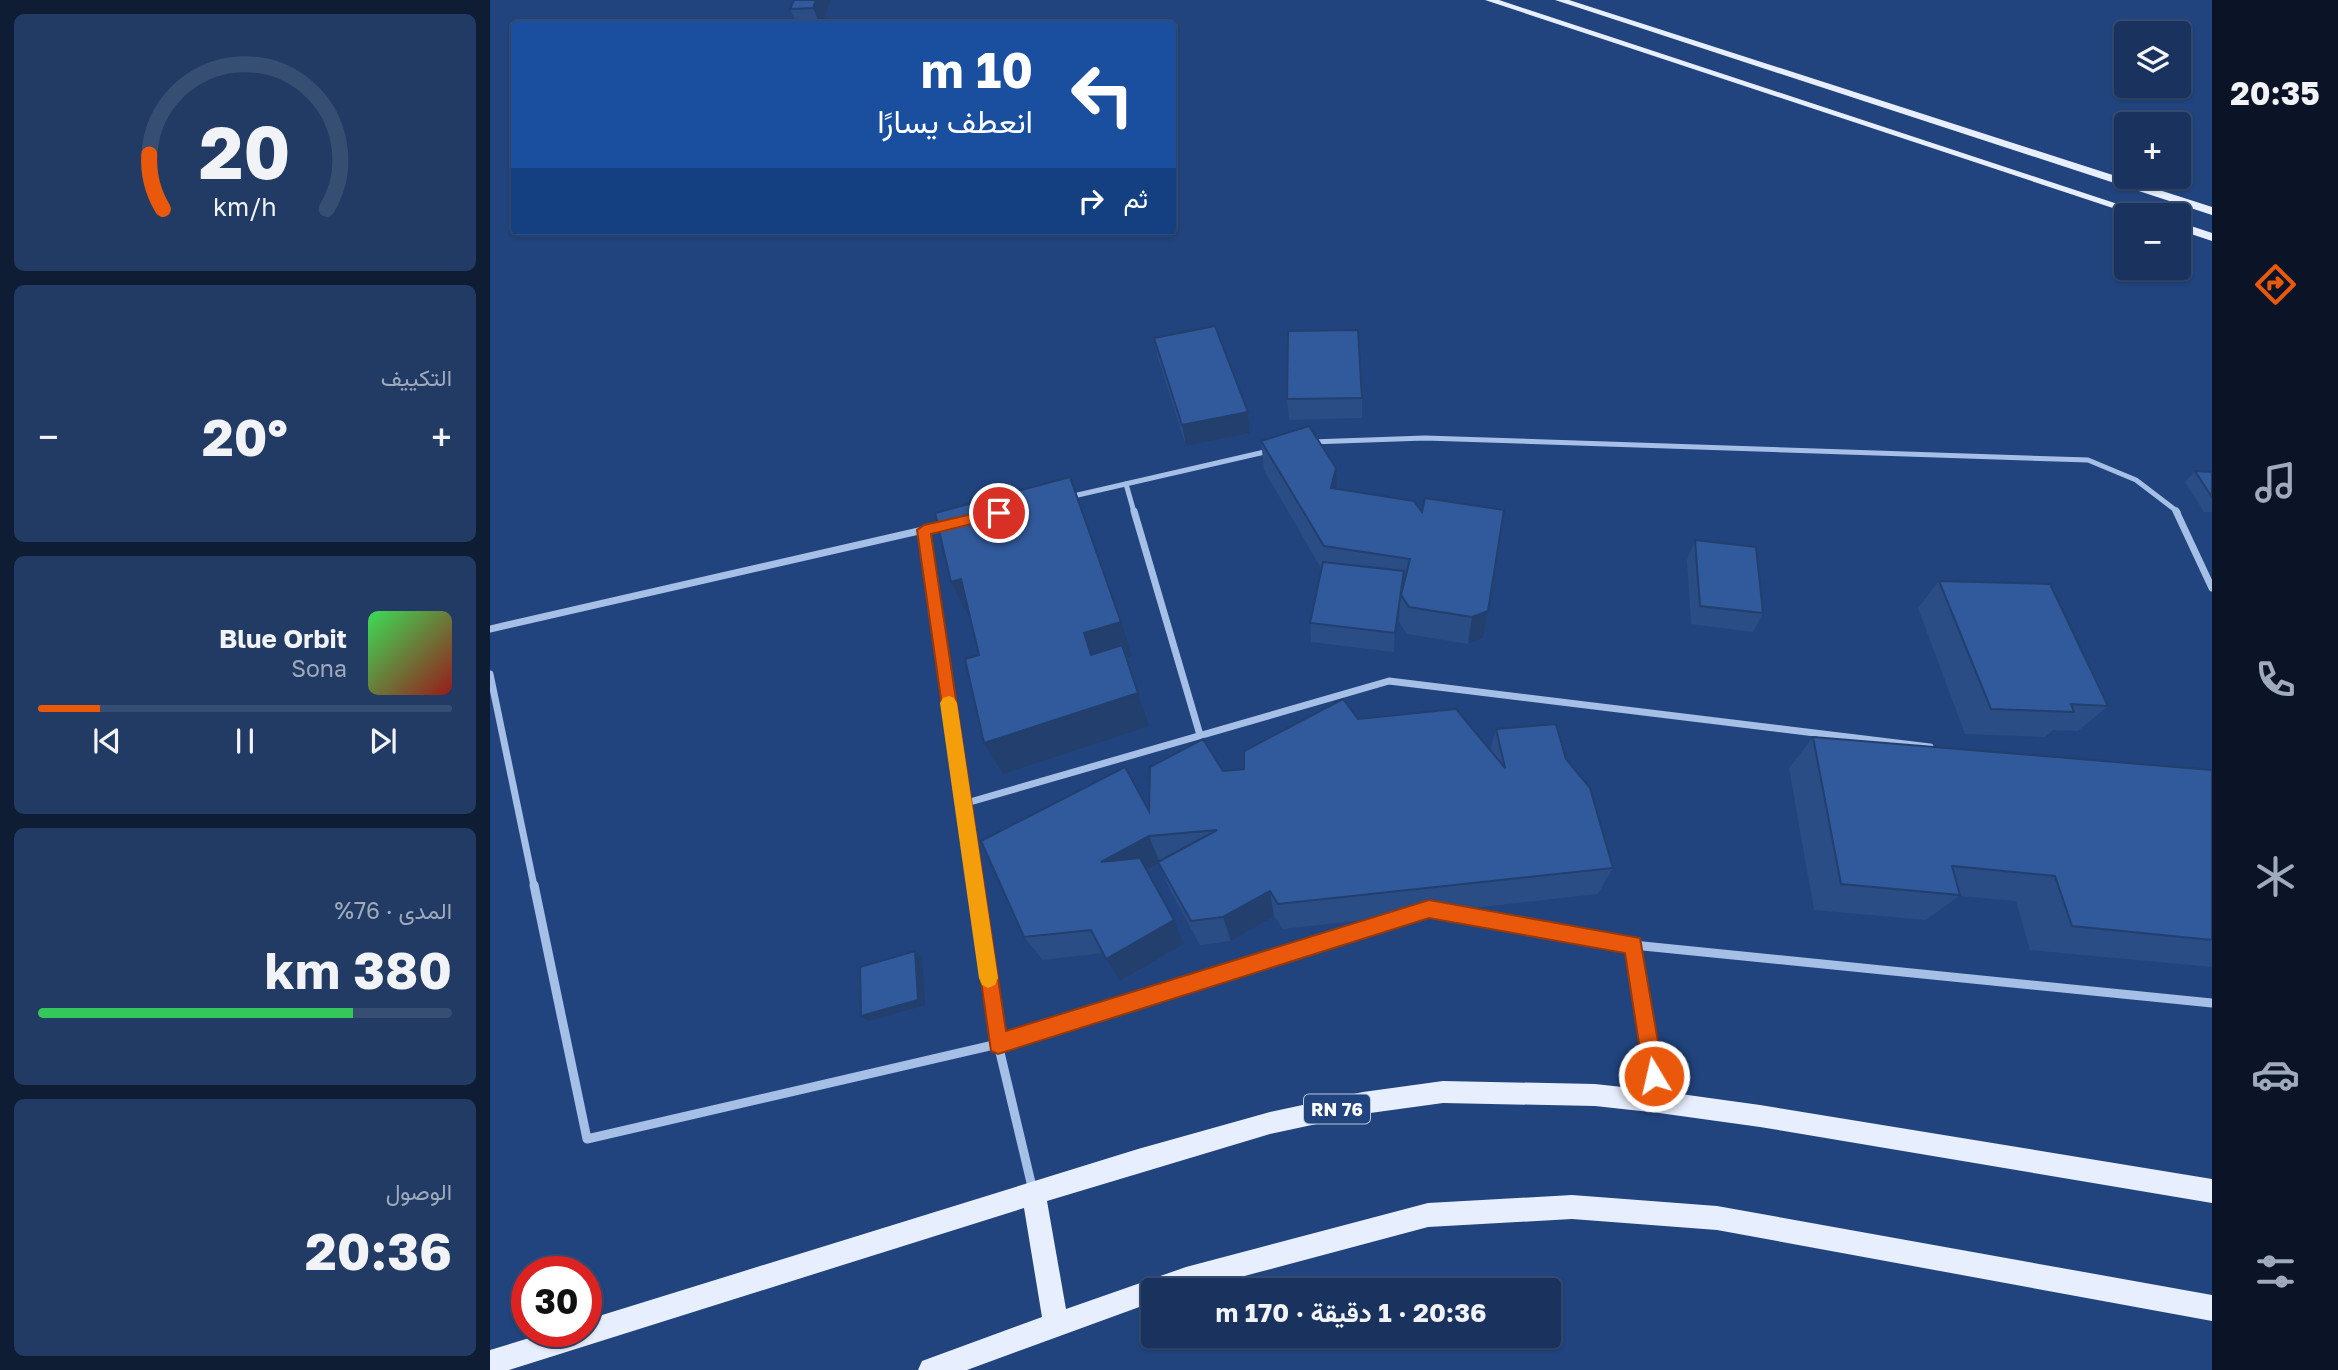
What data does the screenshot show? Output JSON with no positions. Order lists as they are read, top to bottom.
{
  "streets": {
    "main road": ["RN 76"]
  },
  "page": {
    "tabs": "20:35",
    "map_buttons": ["+", "−"],
    "turn": ["10 m", "انعطف يسارًا"],
    "then": "ثم",
    "tile": [
      "التكييف",
      ["المدى · 76%", "380 km"],
      ["الوصول", "20:36"]
    ],
    "heat": ["−", "20°", "+"],
    "song": ["Blue Orbit", "Sona"],
    "limit": "30",
    "trip": "20:36 · 1 دقيقة · 170 m",
    "gauge": ["20", "km/h"]
  }
}
